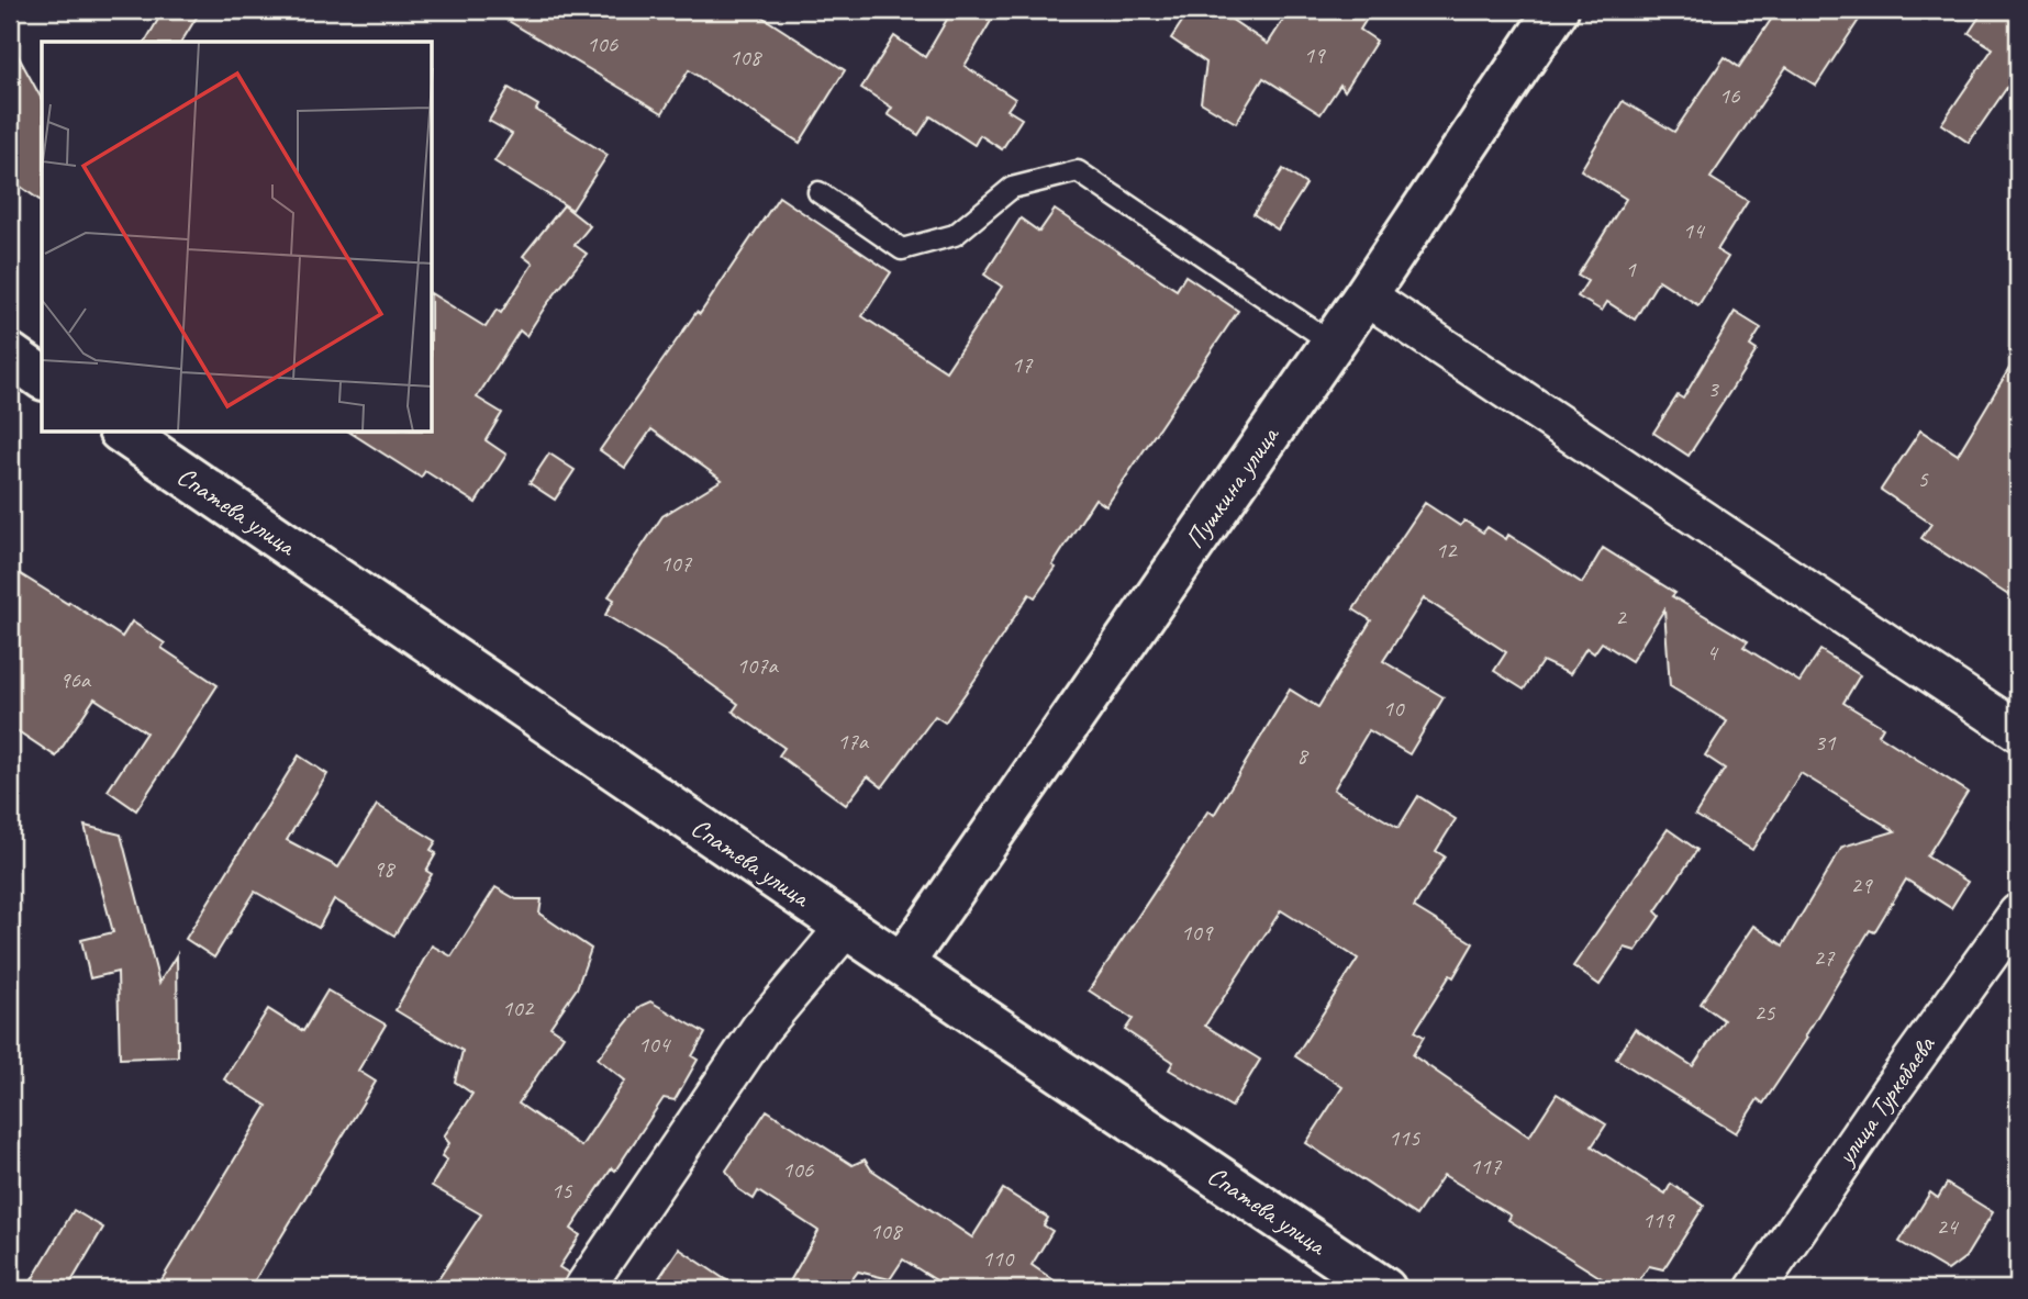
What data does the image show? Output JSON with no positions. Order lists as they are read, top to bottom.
{
  "streets": {
    "street": ["Пушкина улица", "Спатева улица", "улица Туркебаева"]
  },
  "crossings": [
    ["Пушкина улица", "Спатева улица"]
  ],
  "house_numbers": [
    "106",
    "19",
    "108",
    "16",
    "14",
    "1",
    "17",
    "3",
    "5",
    "12",
    "107",
    "2",
    "4",
    "107а",
    "96а",
    "10",
    "17а",
    "31",
    "8",
    "98",
    "29",
    "109",
    "27",
    "102",
    "25",
    "104",
    "115",
    "117",
    "106",
    "15",
    "119",
    "24",
    "108",
    "110"
  ]
}
